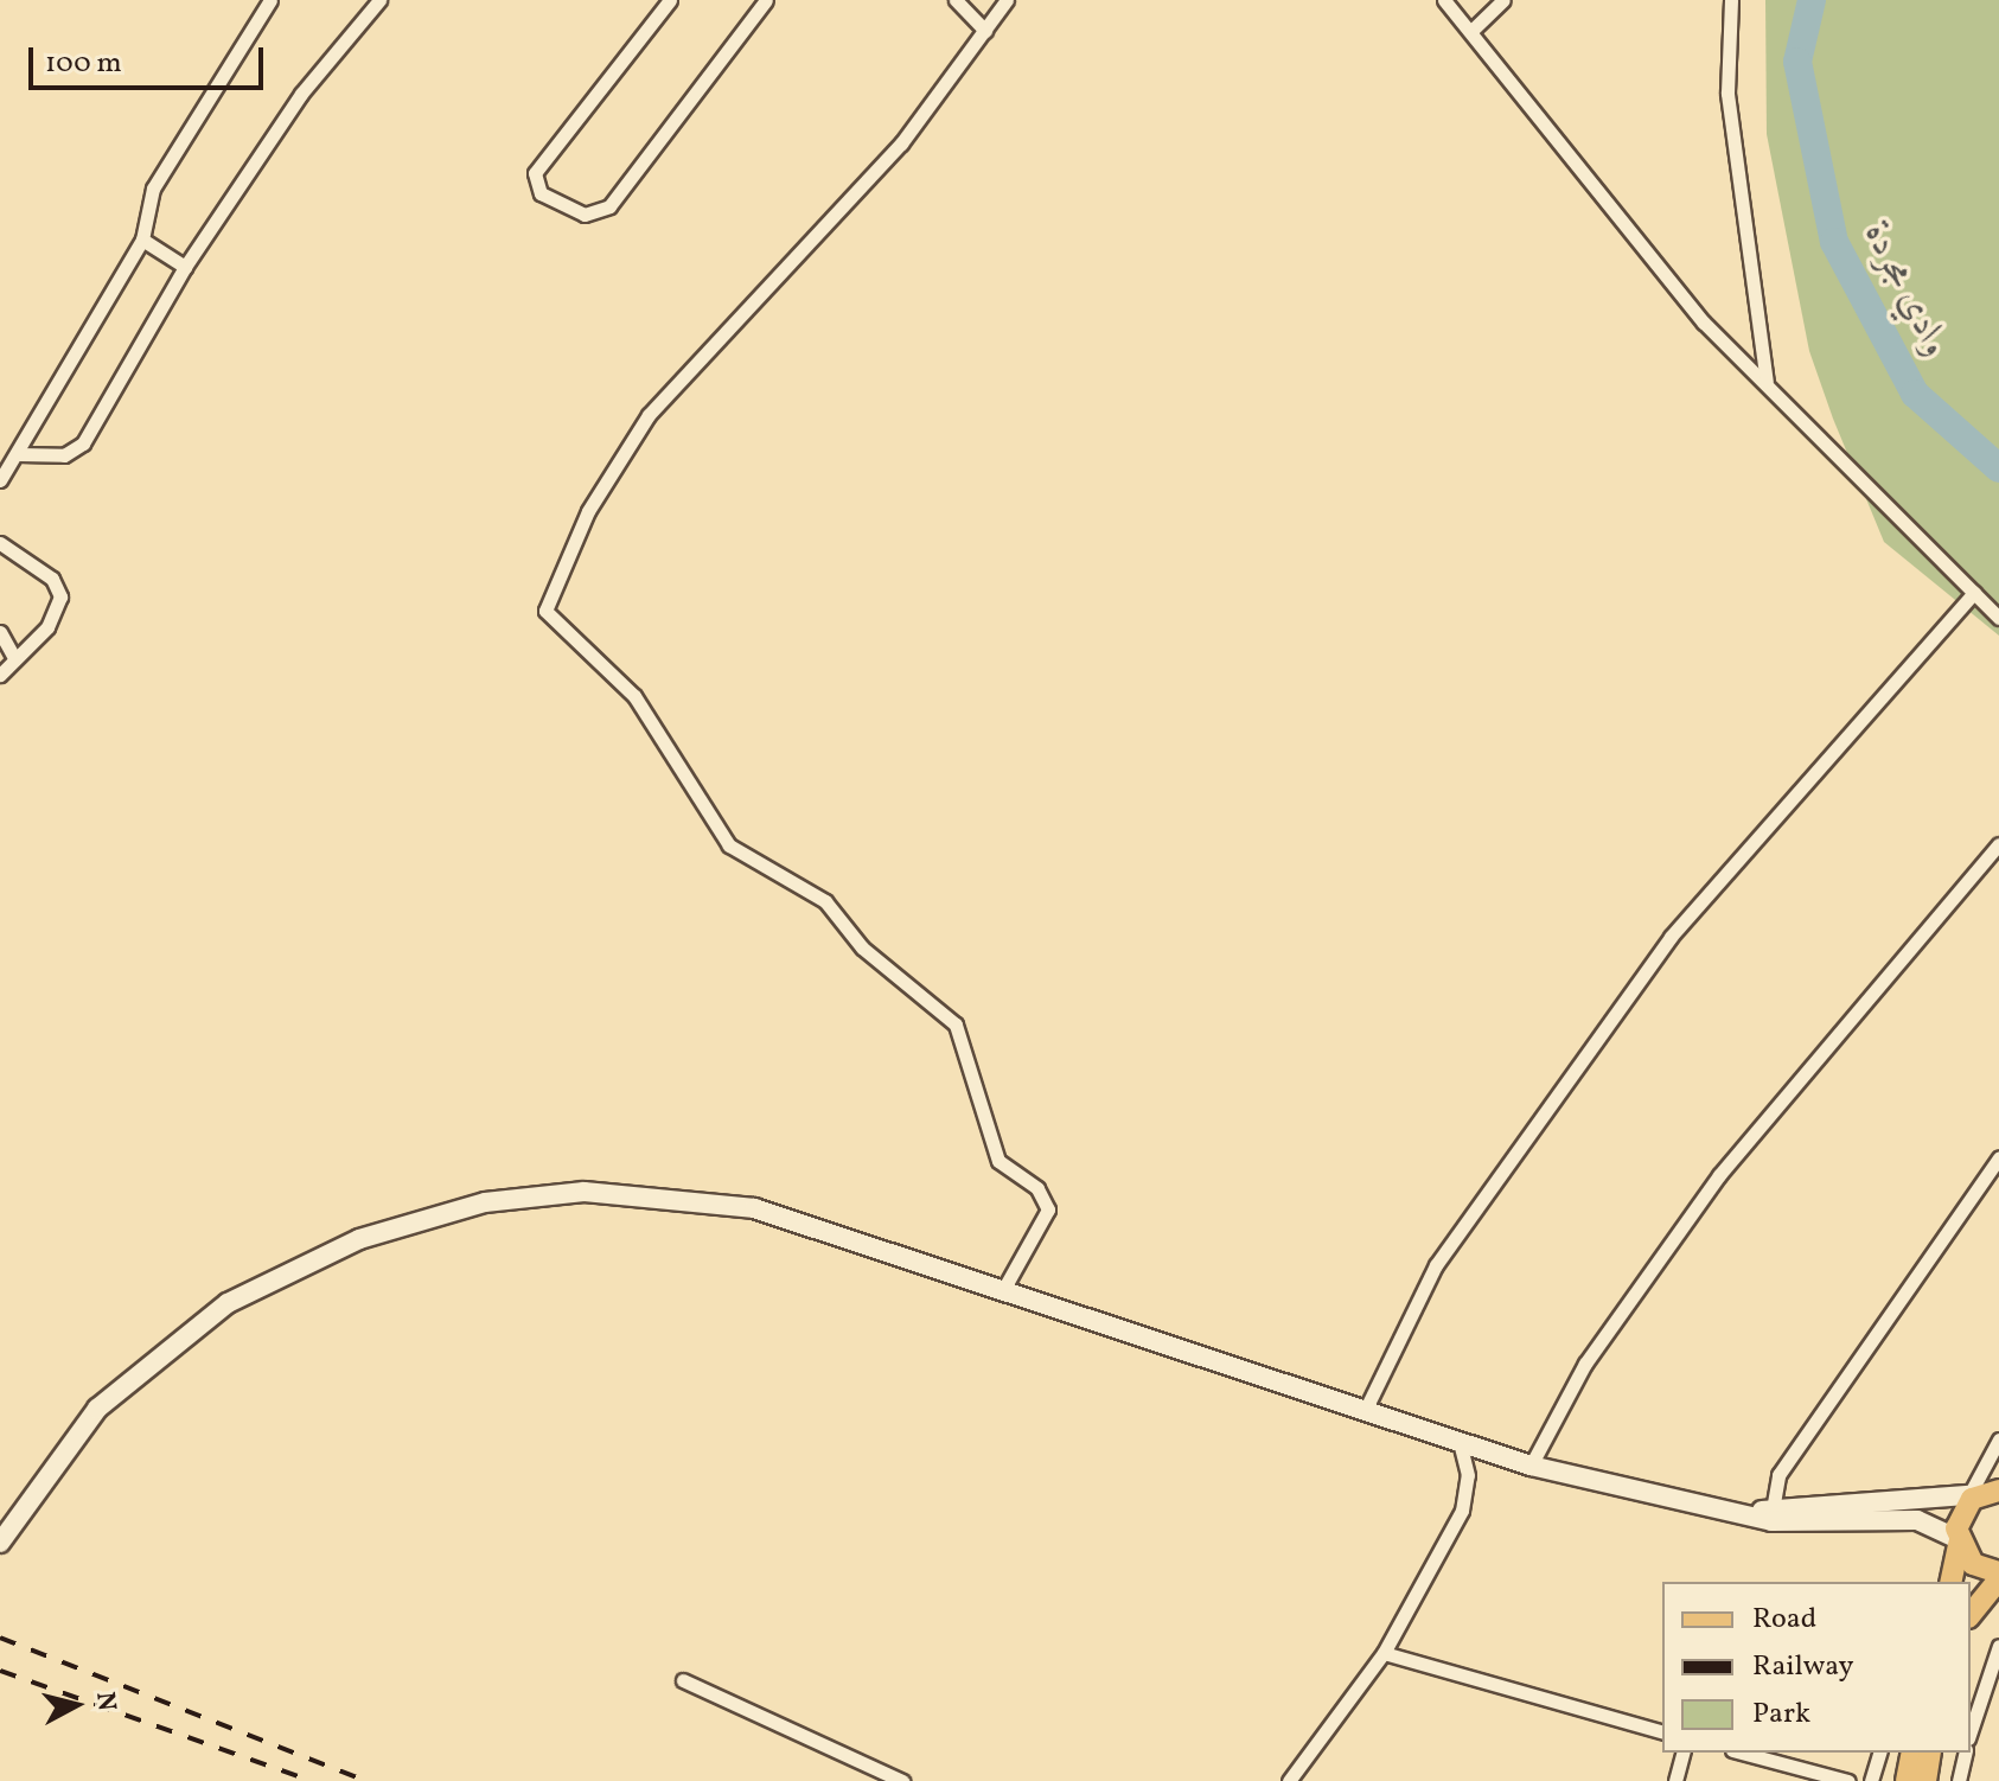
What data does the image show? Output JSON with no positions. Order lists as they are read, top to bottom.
{
  "water": ["وادي مجردة"],
  "legend": ["Road", "Railway", "Park"],
  "scale_bar": "100 m",
  "north": "right"
}
